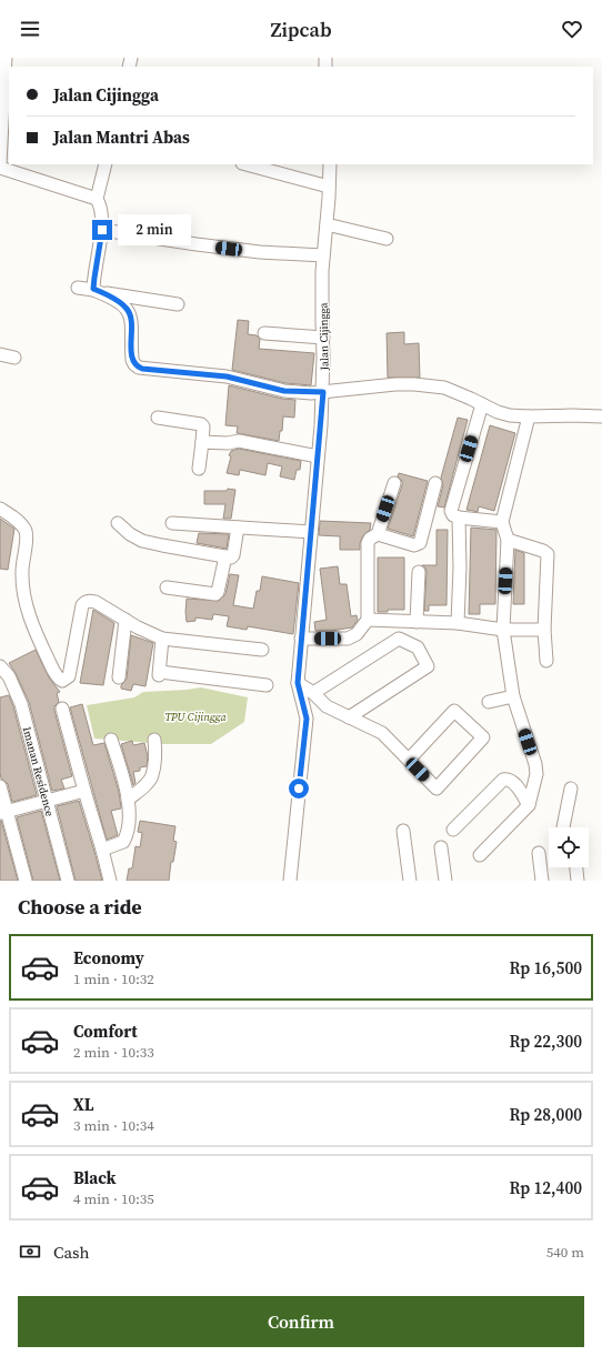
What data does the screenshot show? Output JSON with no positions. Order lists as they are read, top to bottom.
{
  "streets": {
    "street": ["Jalan Cijingga", "Imanan Residence"]
  },
  "parks": ["TPU Cijingga"],
  "page": {
    "header": "Zipcab",
    "banner": ["Jalan Cijingga", "Jalan Mantri Abas"],
    "bubble": "2 min",
    "heading": "Choose a ride",
    "list": [
      {
        "name": "Economy",
        "note": "1 min · 10:32",
        "value": "Rp 16,500"
      },
      {
        "name": "Comfort",
        "note": "2 min · 10:33",
        "value": "Rp 22,300"
      },
      {
        "name": "XL",
        "note": "3 min · 10:34",
        "value": "Rp 28,000"
      },
      {
        "name": "Black",
        "note": "4 min · 10:35",
        "value": "Rp 12,400"
      }
    ],
    "pay": ["Cash", "540 m"],
    "buttons": "Confirm"
  }
}
